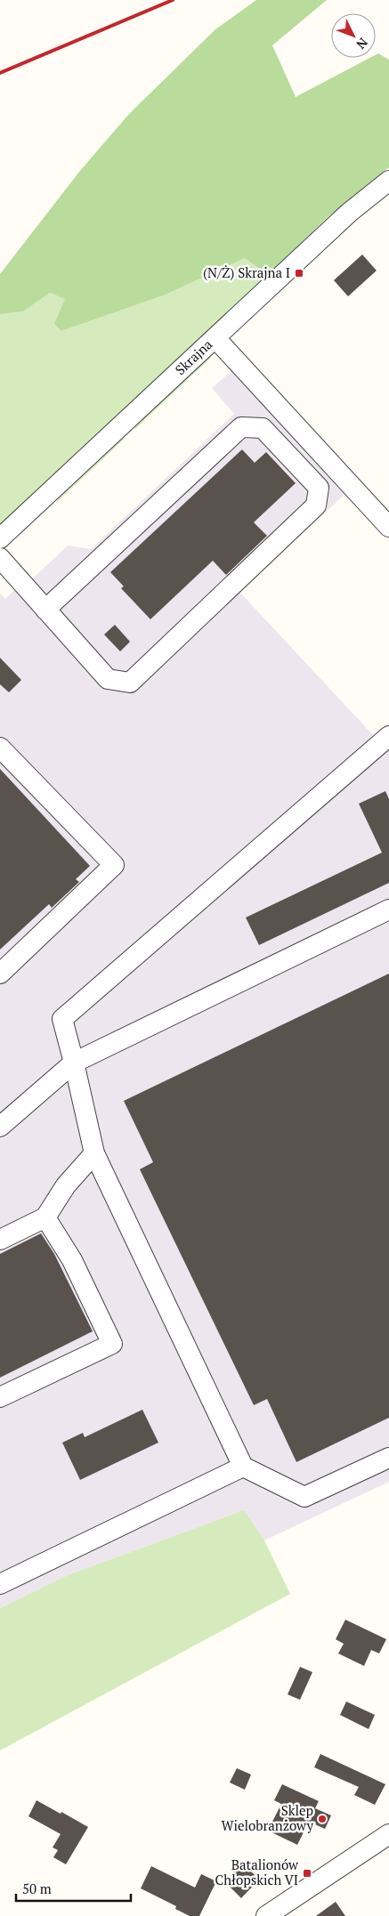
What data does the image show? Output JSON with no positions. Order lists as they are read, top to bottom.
{
  "streets": {
    "street": ["Skrajna"]
  },
  "places": {
    "transit": ["(N/Ż) Skrajna I", "Batalionów Chłopskich VI"],
    "other": ["Sklep Wielobranżowy"]
  },
  "scale_bar": "50 m",
  "north": "bottom right"
}
